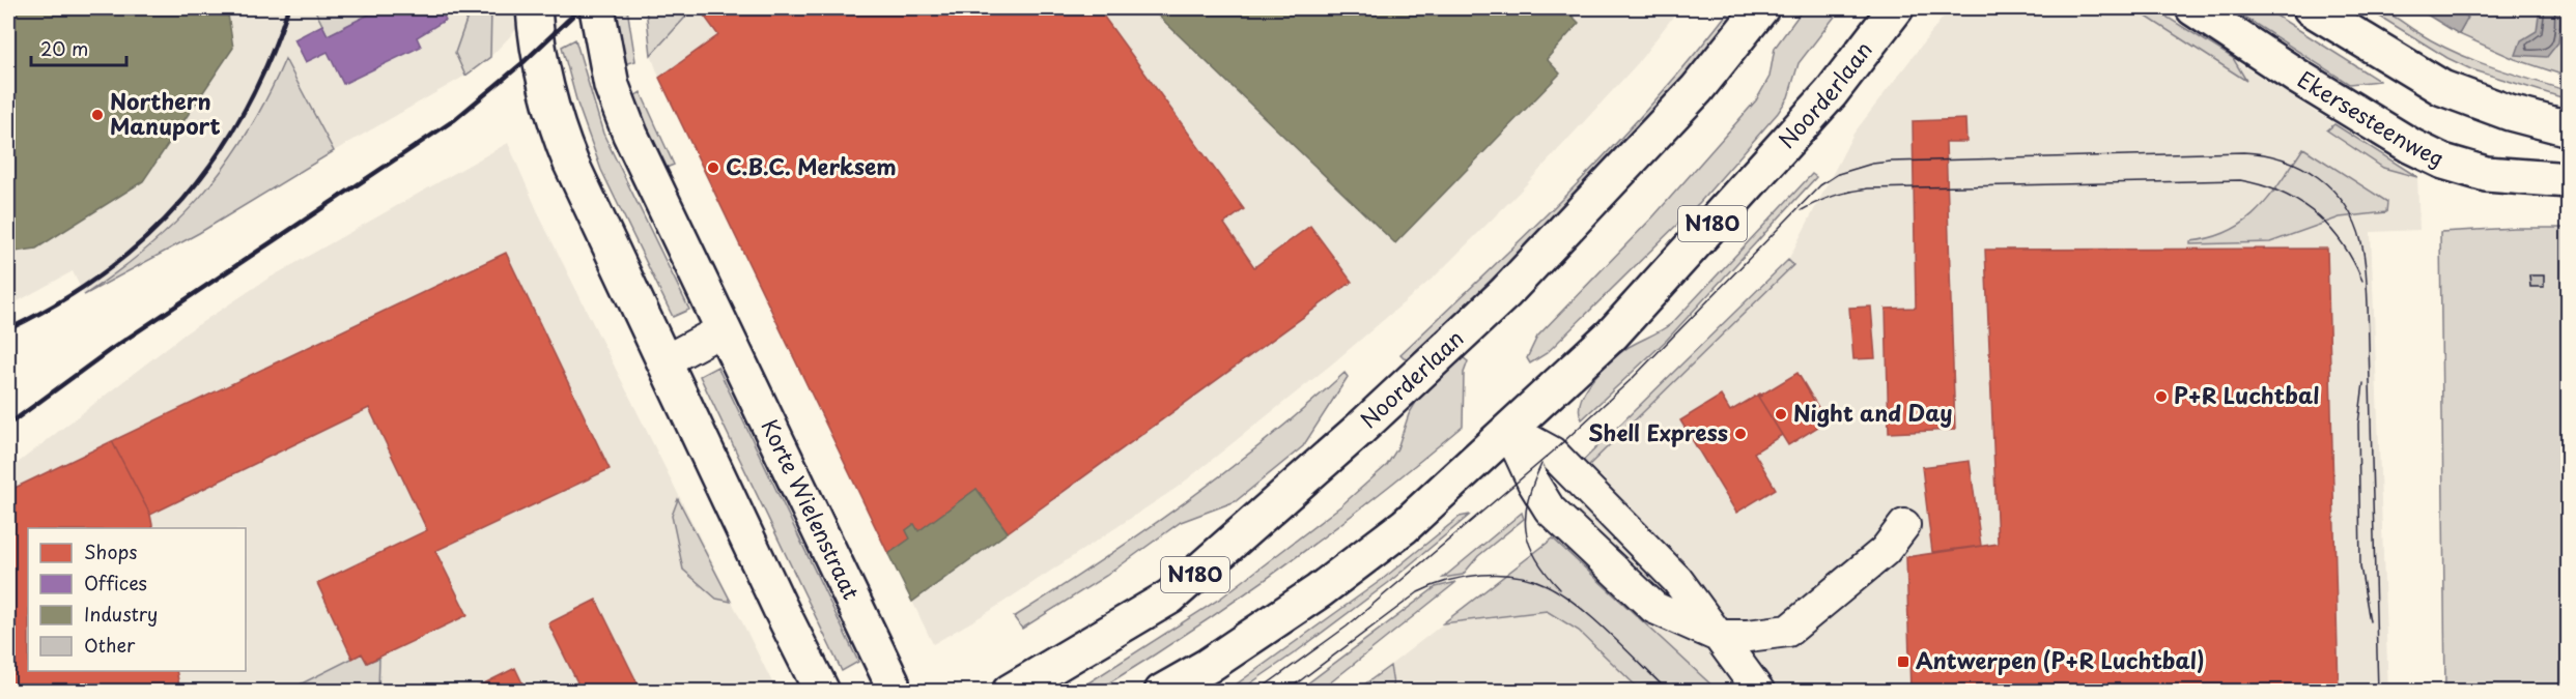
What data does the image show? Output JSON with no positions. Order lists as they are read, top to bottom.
{
  "streets": {
    "main road": [
      "Noorderlaan",
      "Ekersesteenweg",
      "N180",
      "Korte Wielenstraat"
    ]
  },
  "places": {
    "other": [
      "Northern Manuport",
      "C.B.C. Merksem",
      "P+R Luchtbal",
      "Night and Day",
      "Shell Express"
    ],
    "transit": ["Antwerpen (P+R Luchtbal)"]
  },
  "legend": [
    "Shops",
    "Offices",
    "Industry",
    "Other"
  ],
  "scale_bar": "20 m"
}
